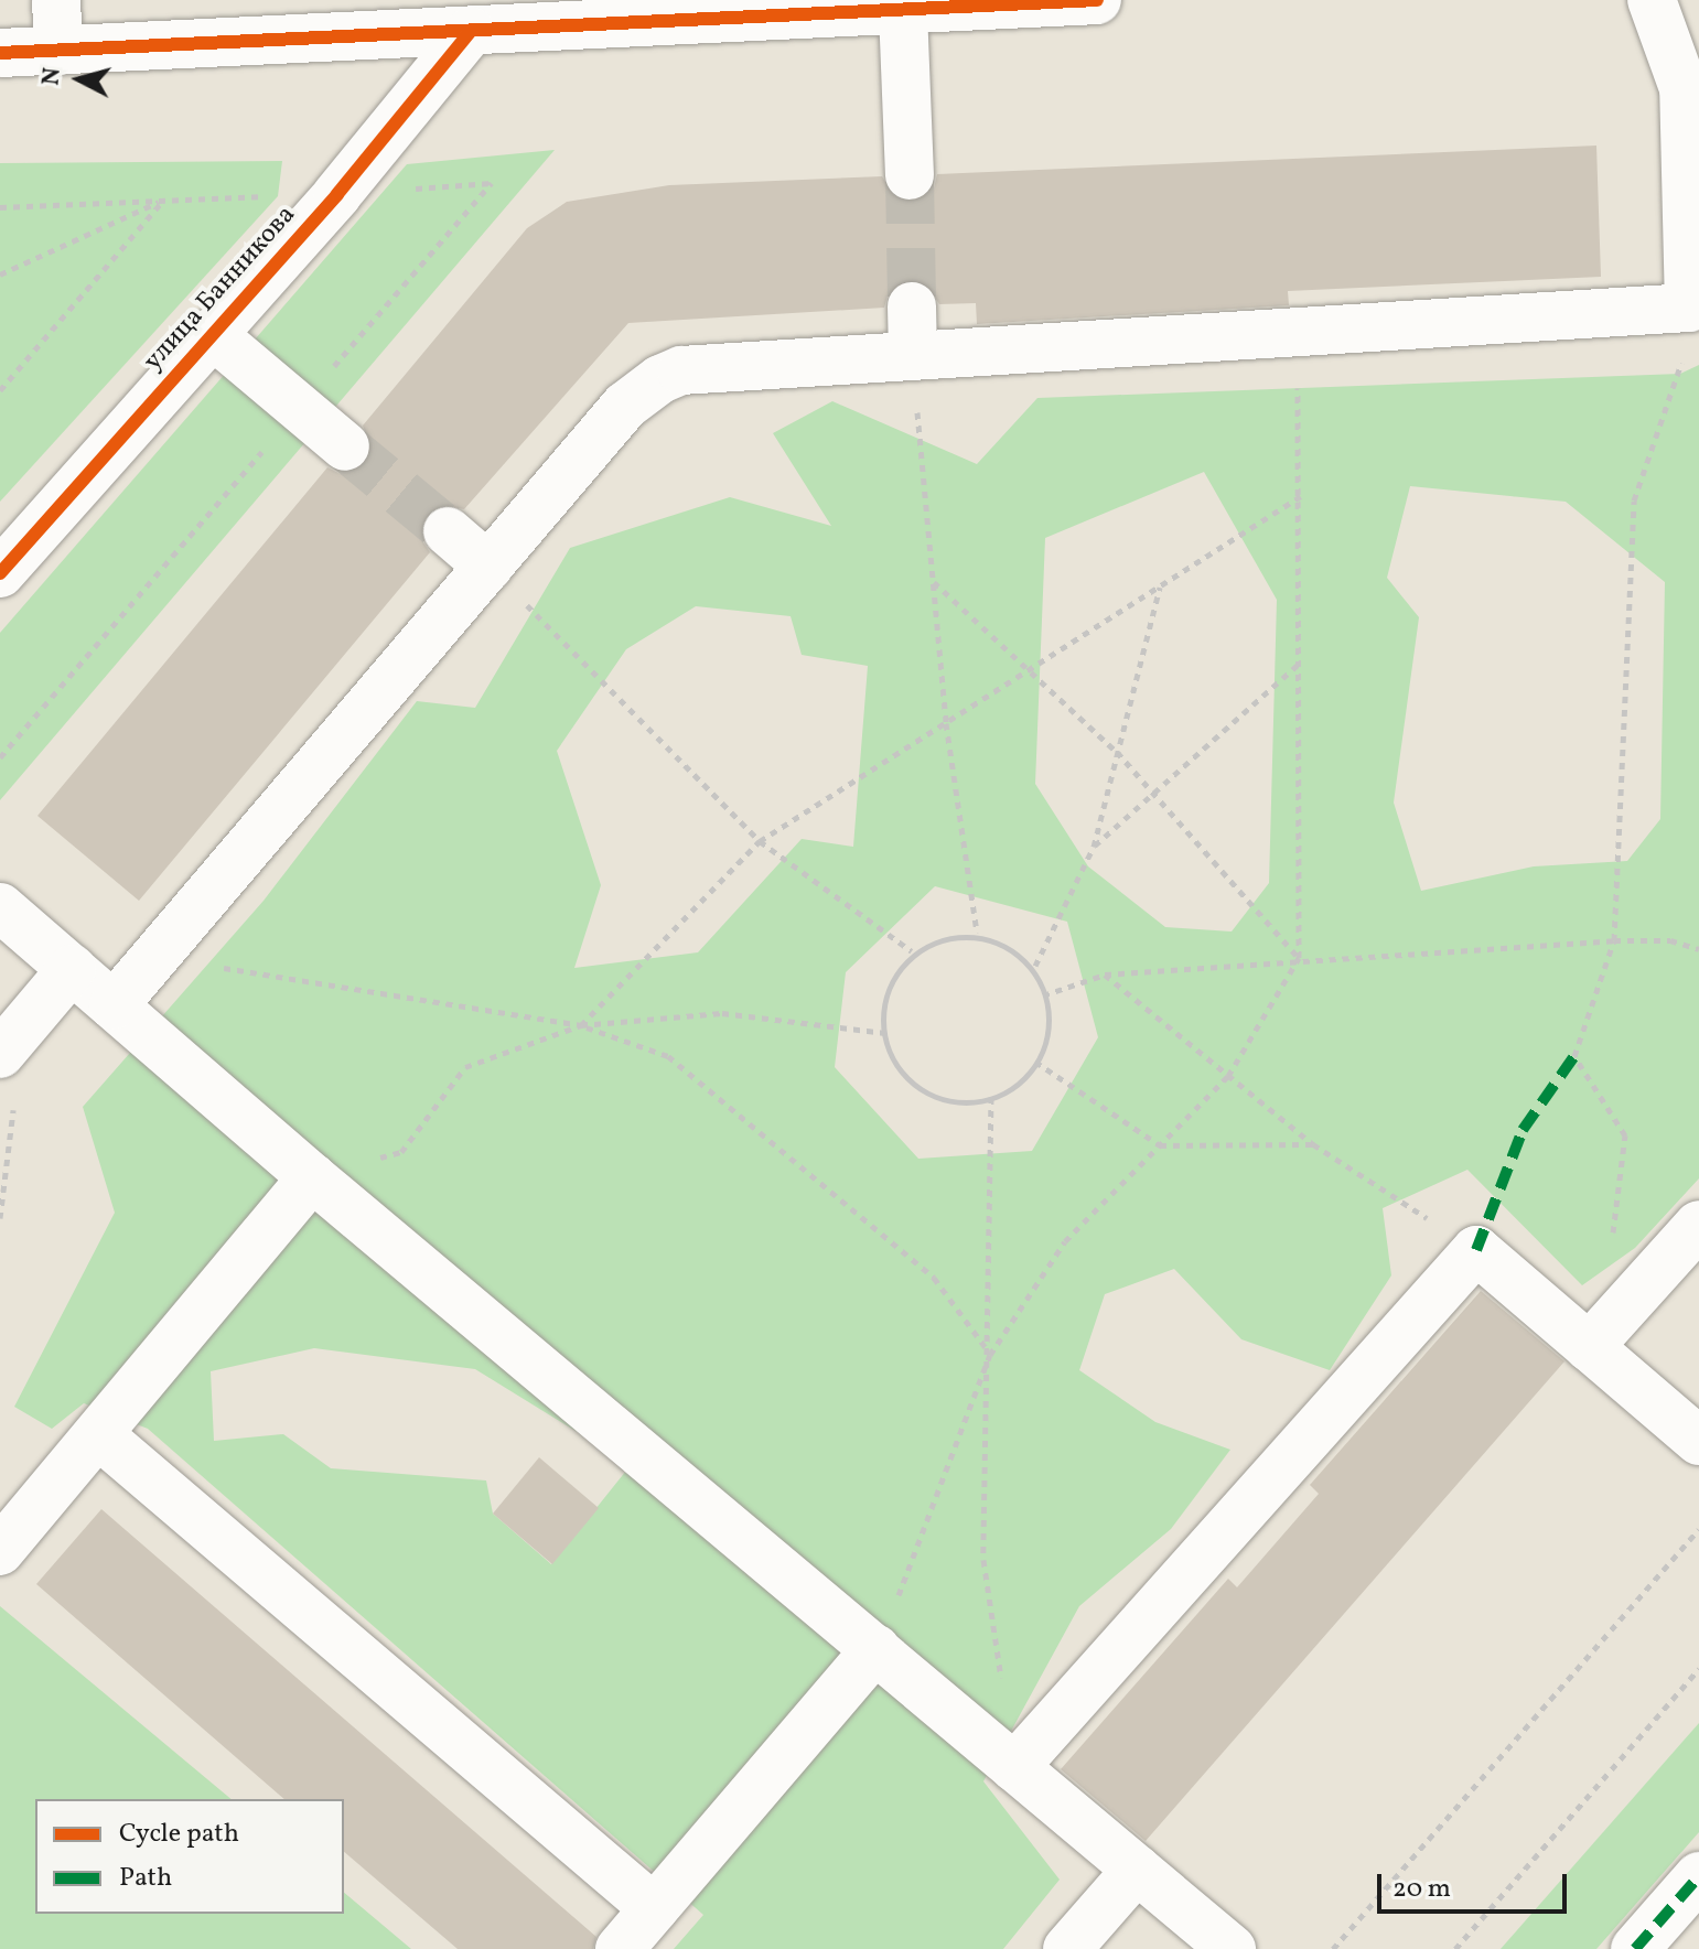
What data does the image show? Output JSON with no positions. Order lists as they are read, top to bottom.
{
  "streets": {
    "street": ["улица Банникова"]
  },
  "legend": ["Cycle path", "Path"],
  "scale_bar": "20 m",
  "north": "left"
}
